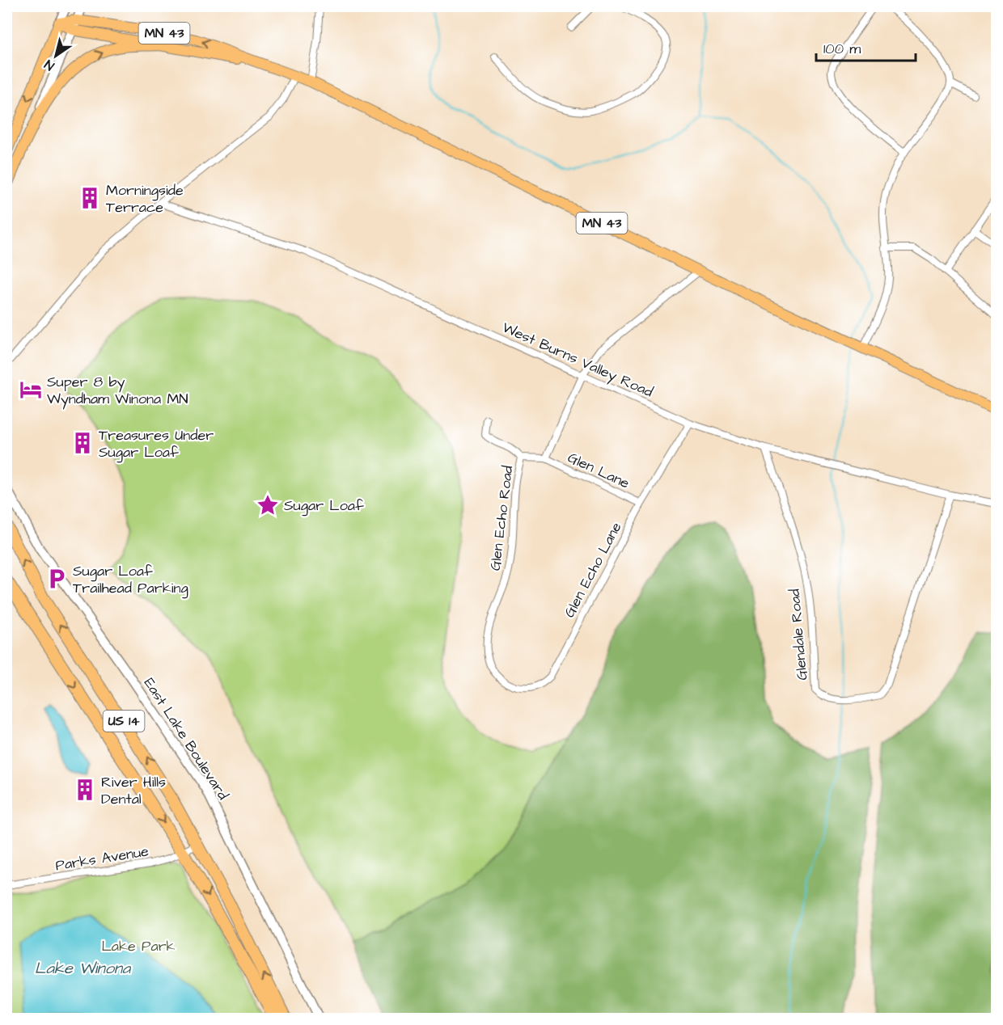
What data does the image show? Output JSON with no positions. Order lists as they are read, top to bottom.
{
  "streets": {
    "highway": ["US 14"],
    "main road": ["MN 43"],
    "street": [
      "West Burns Valley Road",
      "Glen Lane",
      "Glen Echo Road",
      "Glen Echo Lane",
      "Glendale Road",
      "East Lake Boulevard",
      "Parks Avenue"
    ]
  },
  "crossings": [
    ["West Burns Valley Road", "Glen Echo Lane"],
    ["West Burns Valley Road", "Glendale Road"],
    ["Glen Lane", "Glen Echo Road"],
    ["Glen Lane", "Glen Echo Lane"],
    ["Glen Echo Road", "Glen Echo Lane"],
    ["US 14", "Parks Avenue"]
  ],
  "water": ["Lake Winona"],
  "parks": ["Lake Park"],
  "places": {
    "building": ["Morningside Terrace", "Treasures Under Sugar Loaf", "River Hills Dental"],
    "hotel": ["Super 8 by Wyndham Winona MN"],
    "place": ["Sugar Loaf"],
    "parking": ["Sugar Loaf Trailhead Parking"]
  },
  "scale_bar": "100 m",
  "north": "bottom left"
}
